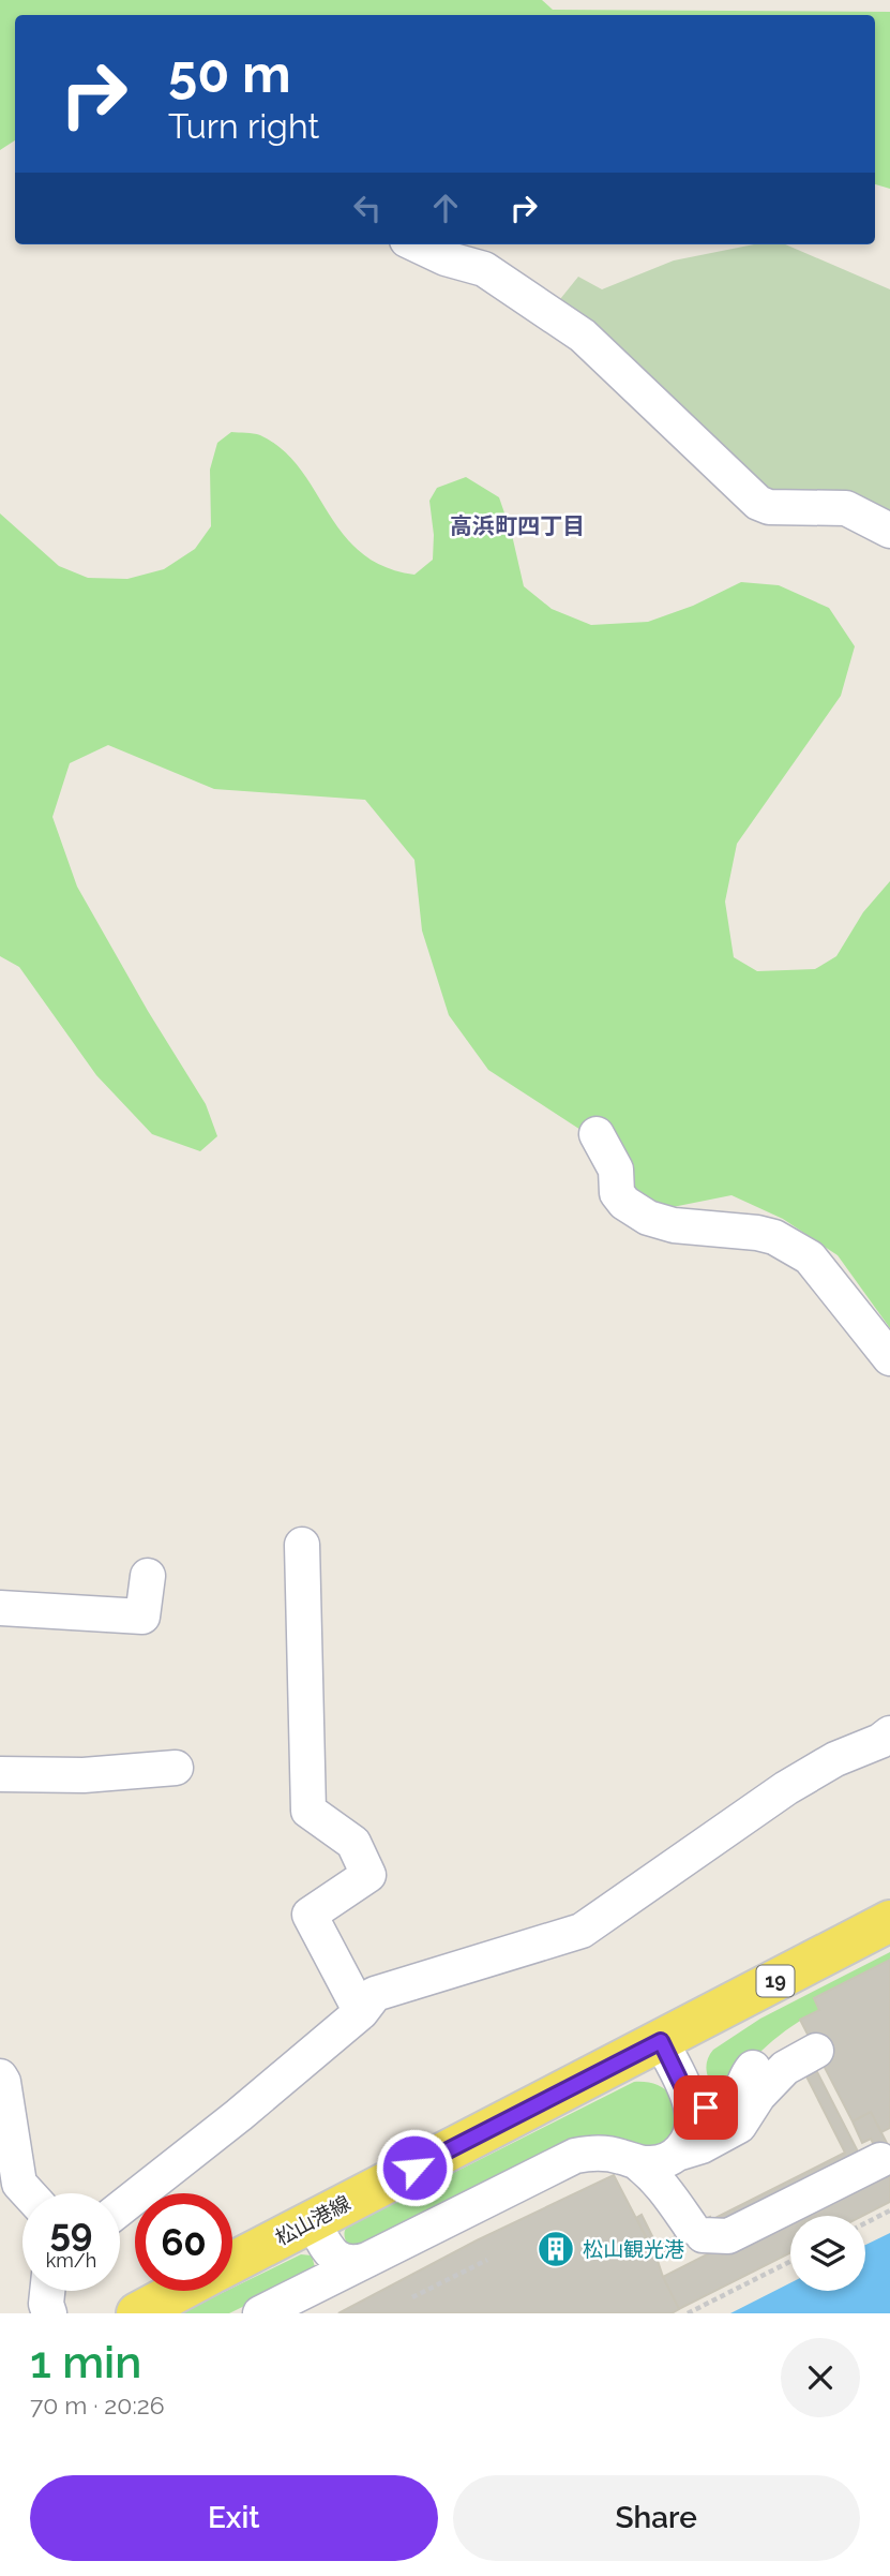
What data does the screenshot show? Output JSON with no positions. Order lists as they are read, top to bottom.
{
  "streets": {
    "main road": ["19", "松山港線"]
  },
  "districts": ["高浜町四丁目"],
  "places": {
    "building": ["松山観光港"]
  },
  "page": {
    "turn": ["50 m", "Turn right"],
    "speed": "59 km/h",
    "limit": "60",
    "heading": ["1 min", "70 m · 20:26"],
    "buttons": ["Exit", "Share"]
  }
}
